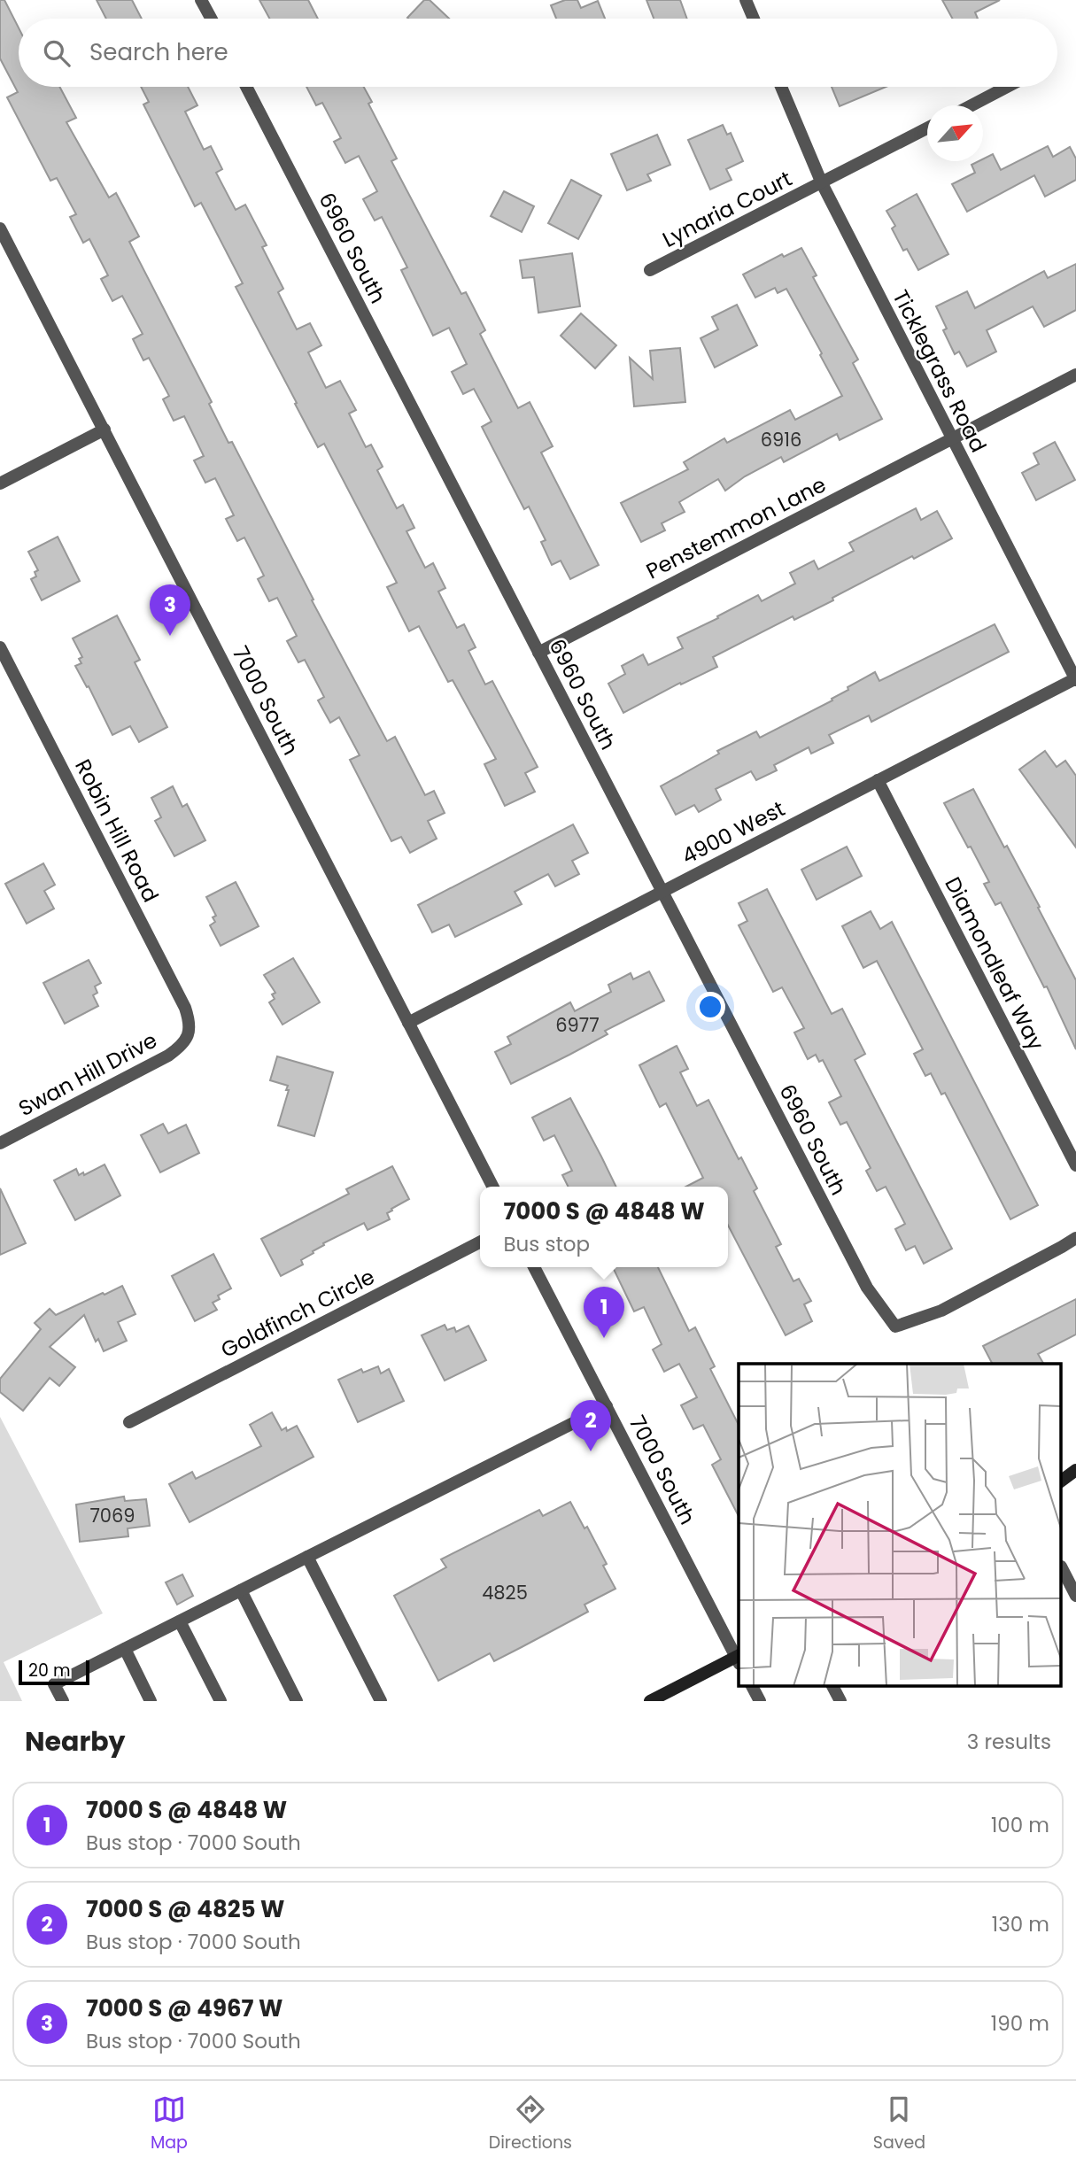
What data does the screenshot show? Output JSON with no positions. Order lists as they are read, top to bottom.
{
  "streets": {
    "street": [
      "Lynaria Court",
      "6960 South",
      "Ticklegrass Road",
      "Penstemmon Lane",
      "7000 South",
      "Robin Hill Road",
      "4900 West",
      "Diamondleaf Way",
      "Swan Hill Drive",
      "Goldfinch Circle"
    ]
  },
  "crossings": [
    ["Lynaria Court", "Ticklegrass Road"],
    ["6960 South", "Penstemmon Lane"],
    ["6960 South", "4900 West"],
    ["Ticklegrass Road", "Penstemmon Lane"],
    ["Ticklegrass Road", "4900 West"],
    ["7000 South", "4900 West"],
    ["Robin Hill Road", "Swan Hill Drive"],
    ["4900 West", "Diamondleaf Way"]
  ],
  "house_numbers": [
    "6916",
    "6977",
    "7069",
    "4825"
  ],
  "scale_bar": "20 m",
  "north": "top right",
  "page": {
    "search": "Search here",
    "pins": ["3", "1", "2"],
    "popup": ["7000 S @ 4848 W", "Bus stop"],
    "scale": "20 m",
    "heading": ["Nearby", "3 results"],
    "list": [
      {
        "mark": "1",
        "name": "7000 S @ 4848 W",
        "note": "Bus stop · 7000 South",
        "value": "100 m"
      },
      {
        "mark": "2",
        "name": "7000 S @ 4825 W",
        "note": "Bus stop · 7000 South",
        "value": "130 m"
      },
      {
        "mark": "3",
        "name": "7000 S @ 4967 W",
        "note": "Bus stop · 7000 South",
        "value": "190 m"
      }
    ],
    "nav": ["Map", "Directions", "Saved"]
  }
}
